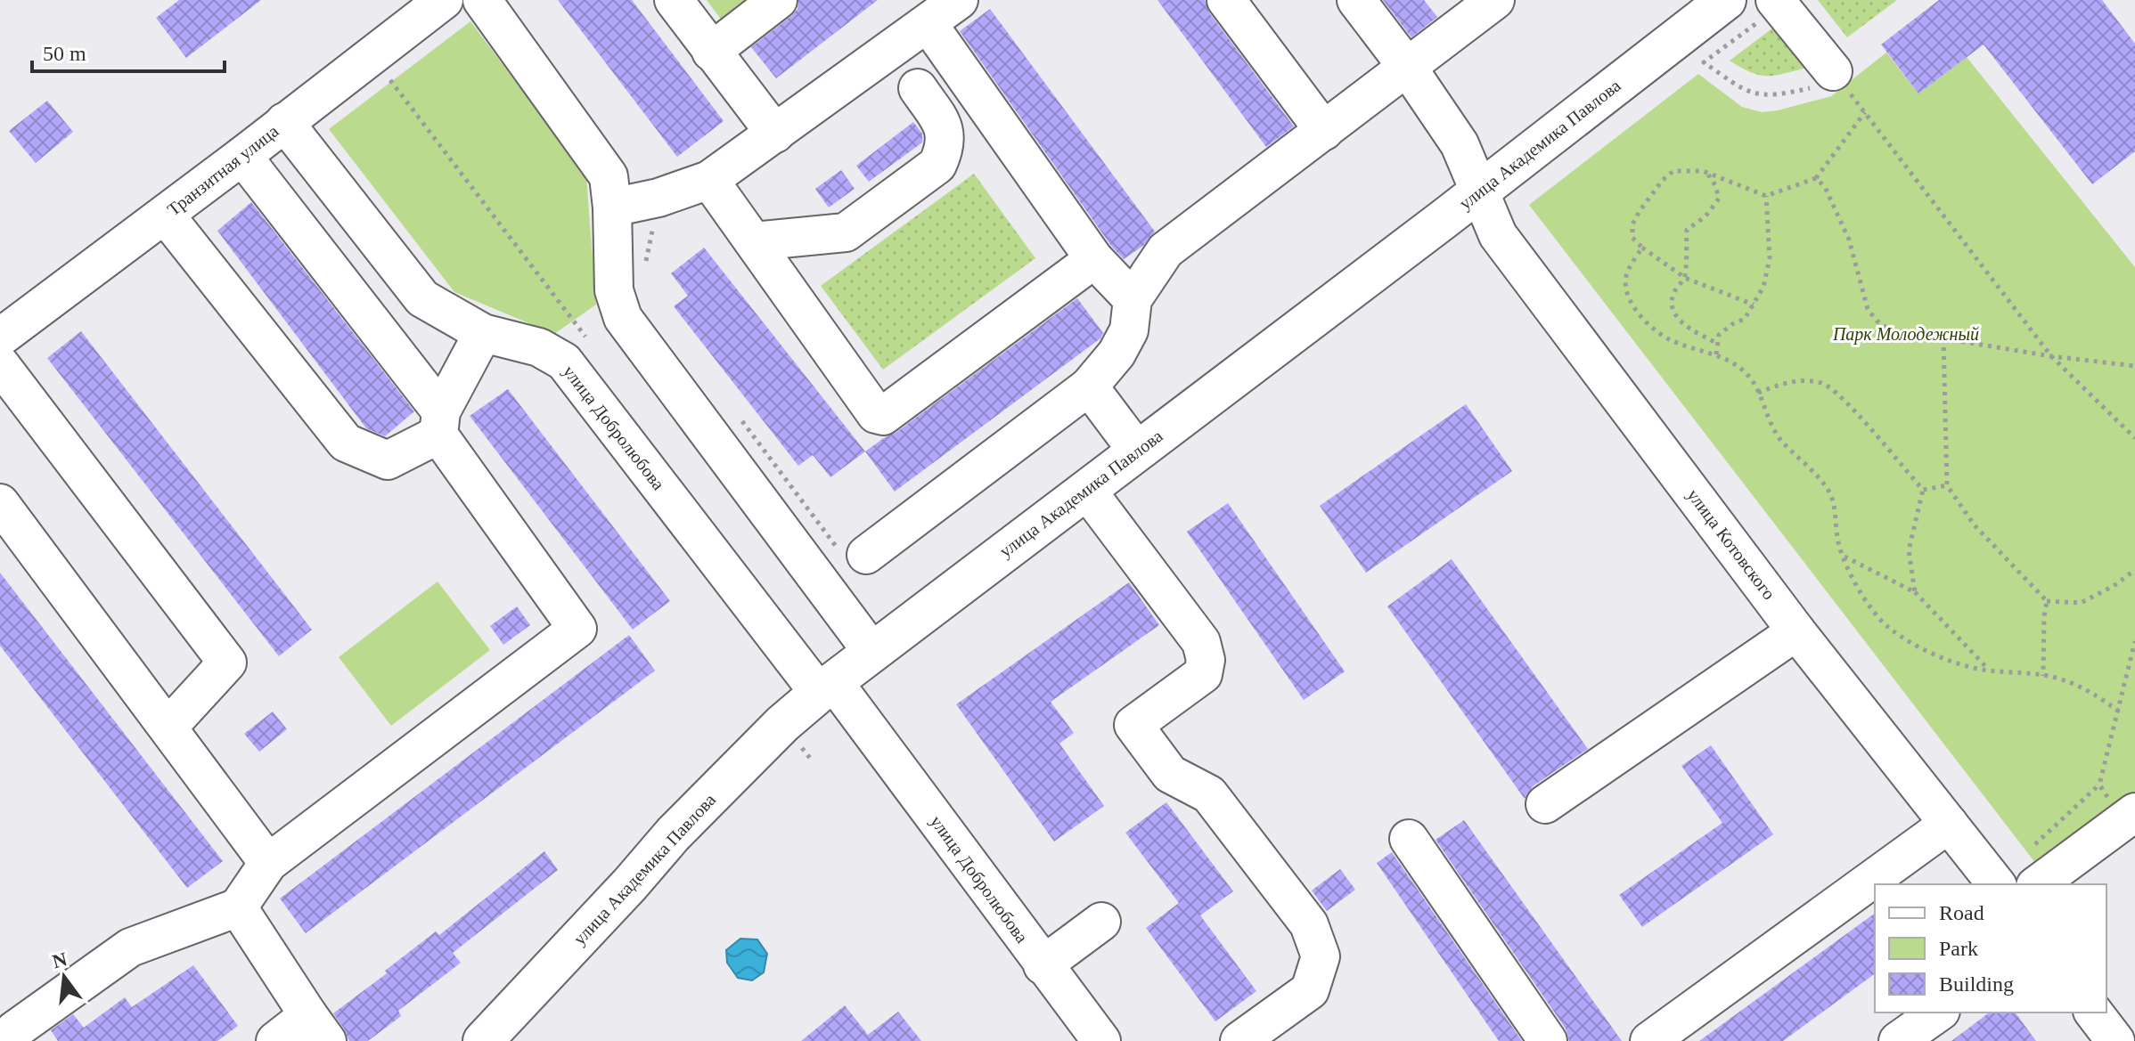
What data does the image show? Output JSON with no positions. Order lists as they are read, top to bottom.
{
  "streets": {
    "main road": ["улица Академика Павлова"],
    "street": ["Транзитная улица", "улица Добролюбова", "улица Котовского"]
  },
  "crossings": [
    ["улица Академика Павлова", "улица Добролюбова"],
    ["улица Академика Павлова", "улица Котовского"],
    ["Транзитная улица", "улица Добролюбова"]
  ],
  "parks": ["Парк Молодежный"],
  "legend": ["Road", "Park", "Building"],
  "scale_bar": "50 m",
  "north": "top"
}
